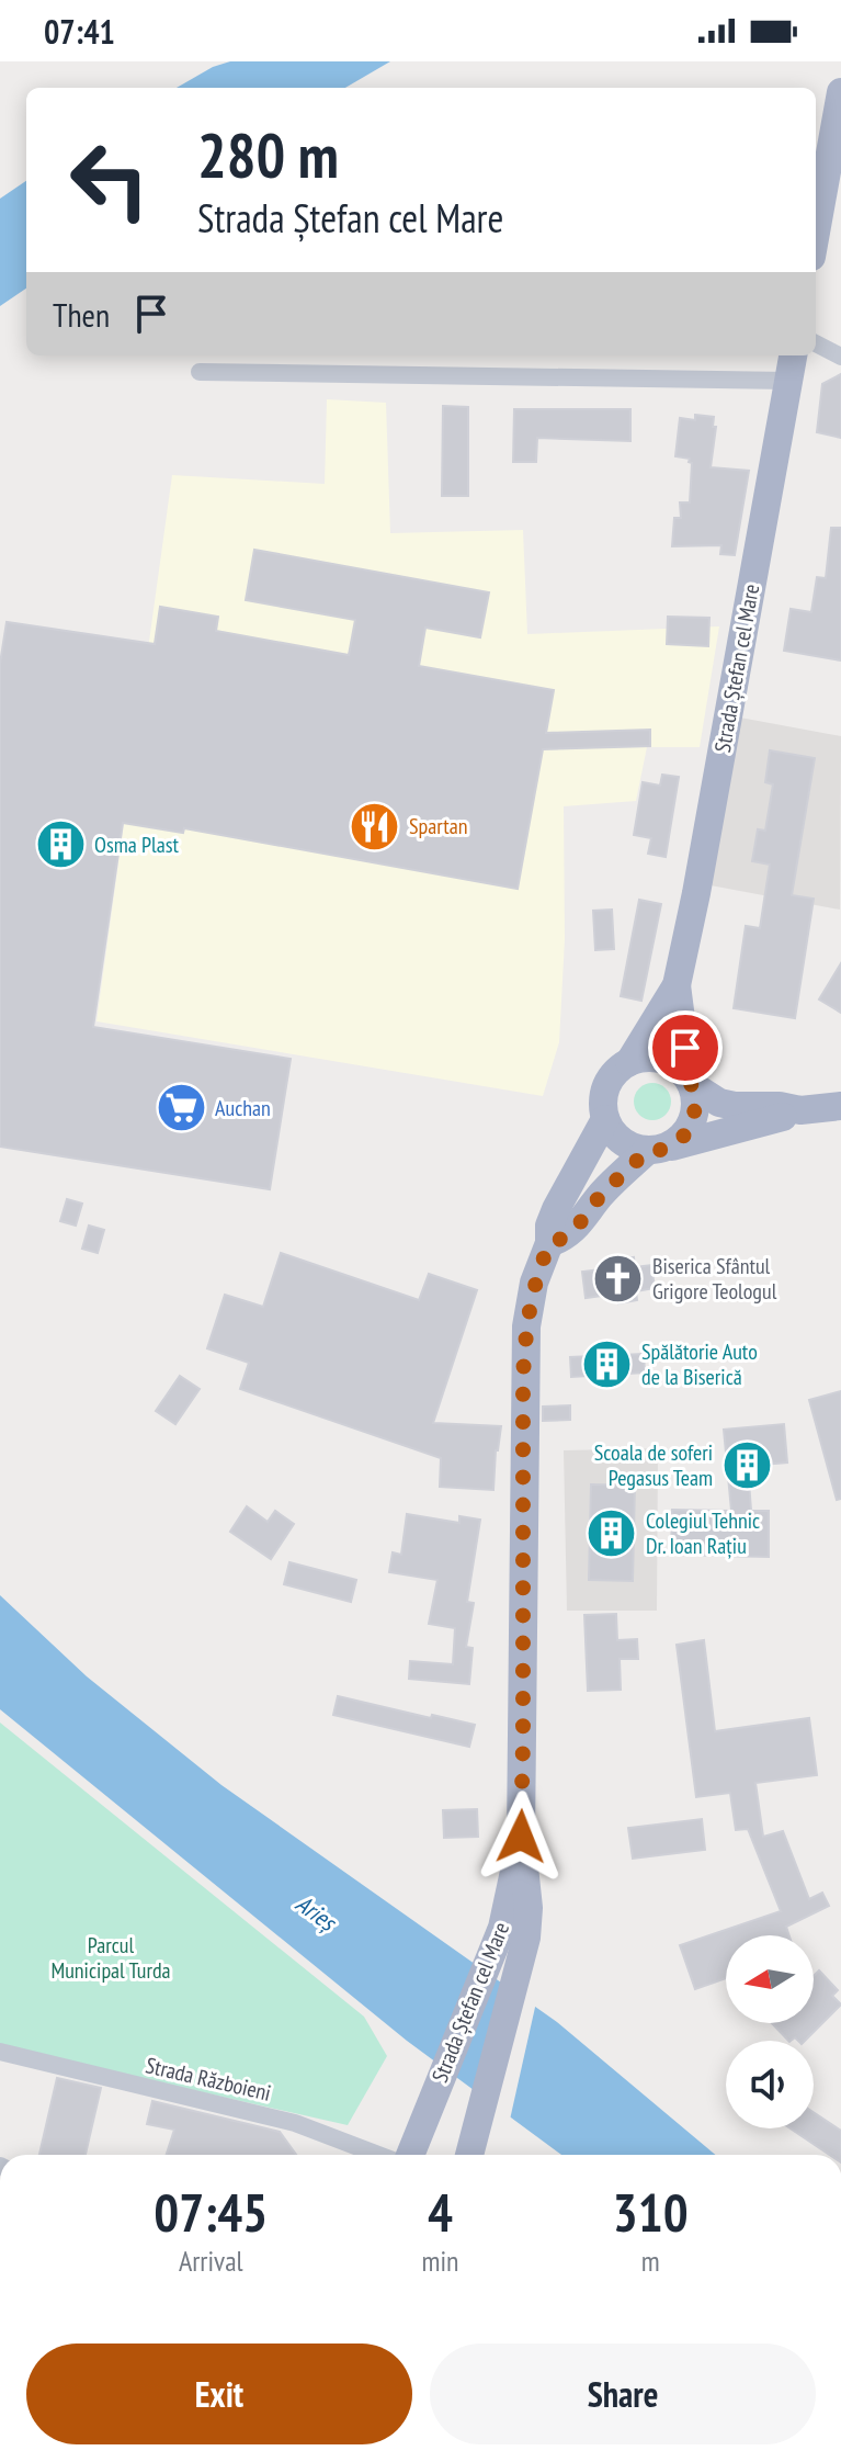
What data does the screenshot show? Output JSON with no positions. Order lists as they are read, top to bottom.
{
  "streets": {
    "main road": ["Strada Ștefan cel Mare"],
    "street": ["Strada Războieni"]
  },
  "water": ["Arieș"],
  "parks": ["Parcul Municipal Turda"],
  "places": {
    "restaurant": ["Spartan"],
    "building": [
      "Osma Plast",
      "Spălătorie Auto de la Biserică",
      "Scoala de soferi Pegasus Team",
      "Colegiul Tehnic Dr. Ioan Rațiu"
    ],
    "supermarket": ["Auchan"],
    "church": ["Biserica Sfântul Grigore Teologul"]
  },
  "north": "left",
  "page": {
    "status": "07:41",
    "turn": ["280 m", "Strada Ștefan cel Mare"],
    "then": "Then",
    "eta": [
      "07:45",
      "Arrival",
      "4",
      "min",
      "310",
      "m"
    ],
    "buttons": ["Exit", "Share"]
  }
}
